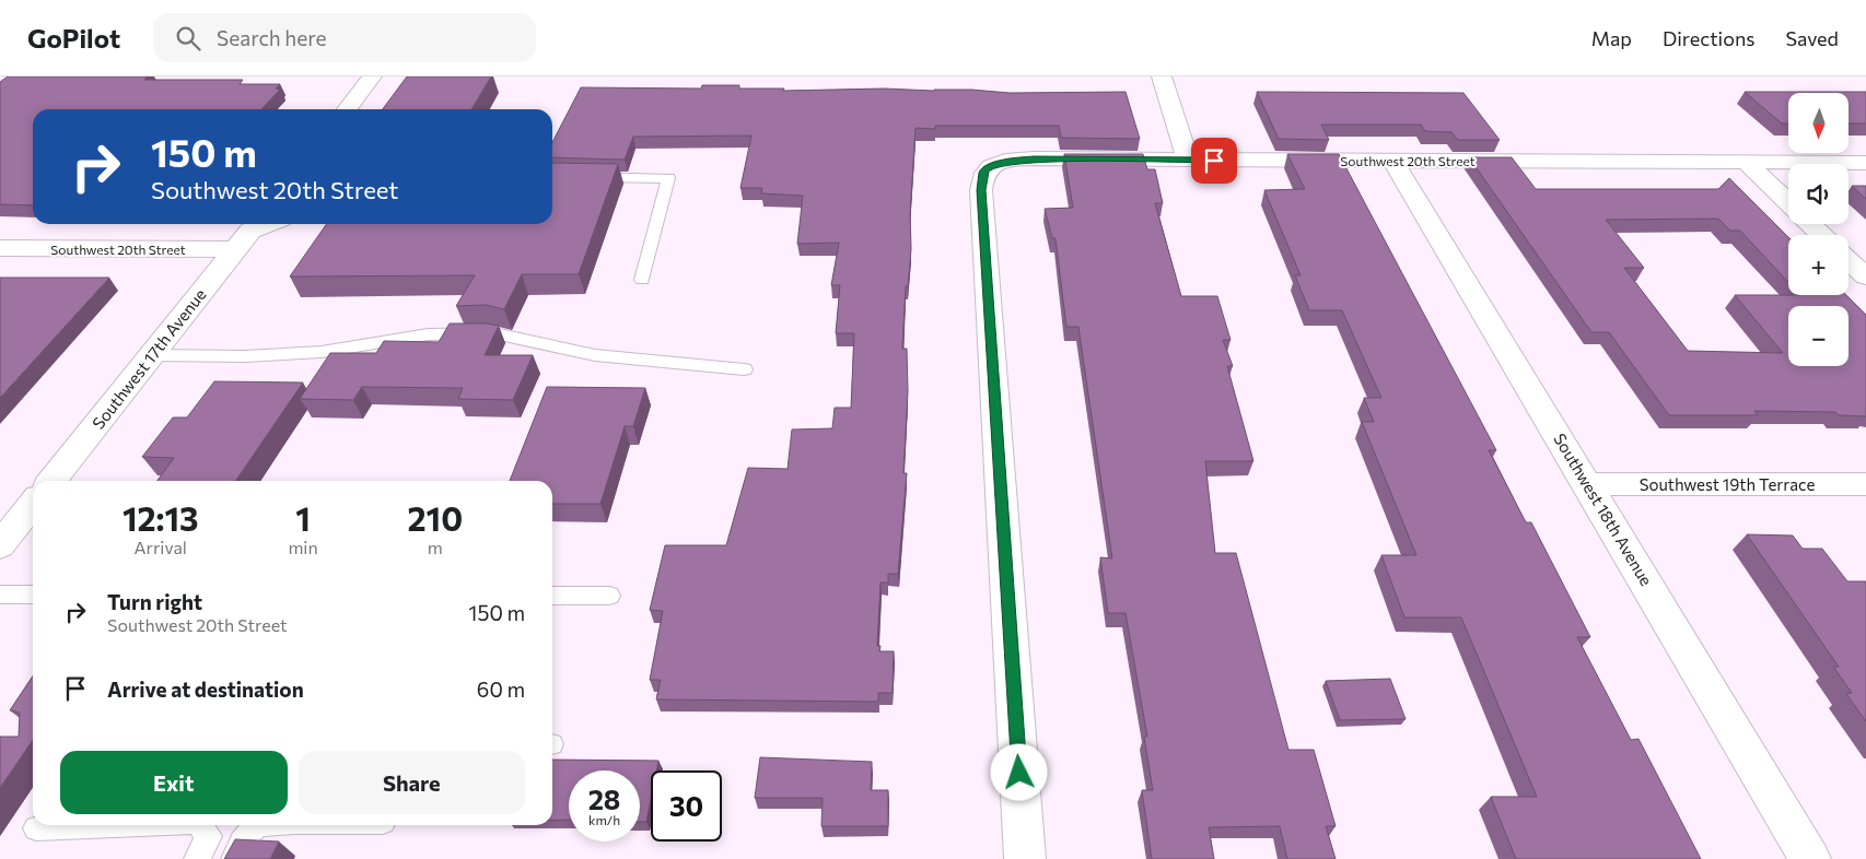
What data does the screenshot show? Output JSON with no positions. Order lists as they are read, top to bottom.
{
  "streets": {
    "street": [
      "Southwest 20th Street",
      "Southwest 17th Avenue",
      "Southwest 19th Terrace",
      "Southwest 18th Avenue"
    ]
  },
  "crossings": [
    ["Southwest 20th Street", "Southwest 17th Avenue"],
    ["Southwest 20th Street", "Southwest 18th Avenue"],
    ["Southwest 19th Terrace", "Southwest 18th Avenue"]
  ],
  "north": "bottom",
  "page": {
    "header": "GoPilot",
    "search": "Search here",
    "nav": ["Map", "Directions", "Saved"],
    "map_buttons": ["+", "−"],
    "turn": ["150 m", "Southwest 20th Street"],
    "eta": [
      "12:13",
      "Arrival",
      "1",
      "min",
      "210",
      "m"
    ],
    "list": [
      {
        "name": "Turn right",
        "note": "Southwest 20th Street",
        "value": "150 m"
      },
      {
        "name": "Arrive at destination",
        "value": "60 m"
      }
    ],
    "buttons": ["Exit", "Share"],
    "speed": "28 km/h",
    "limit": "30"
  }
}
